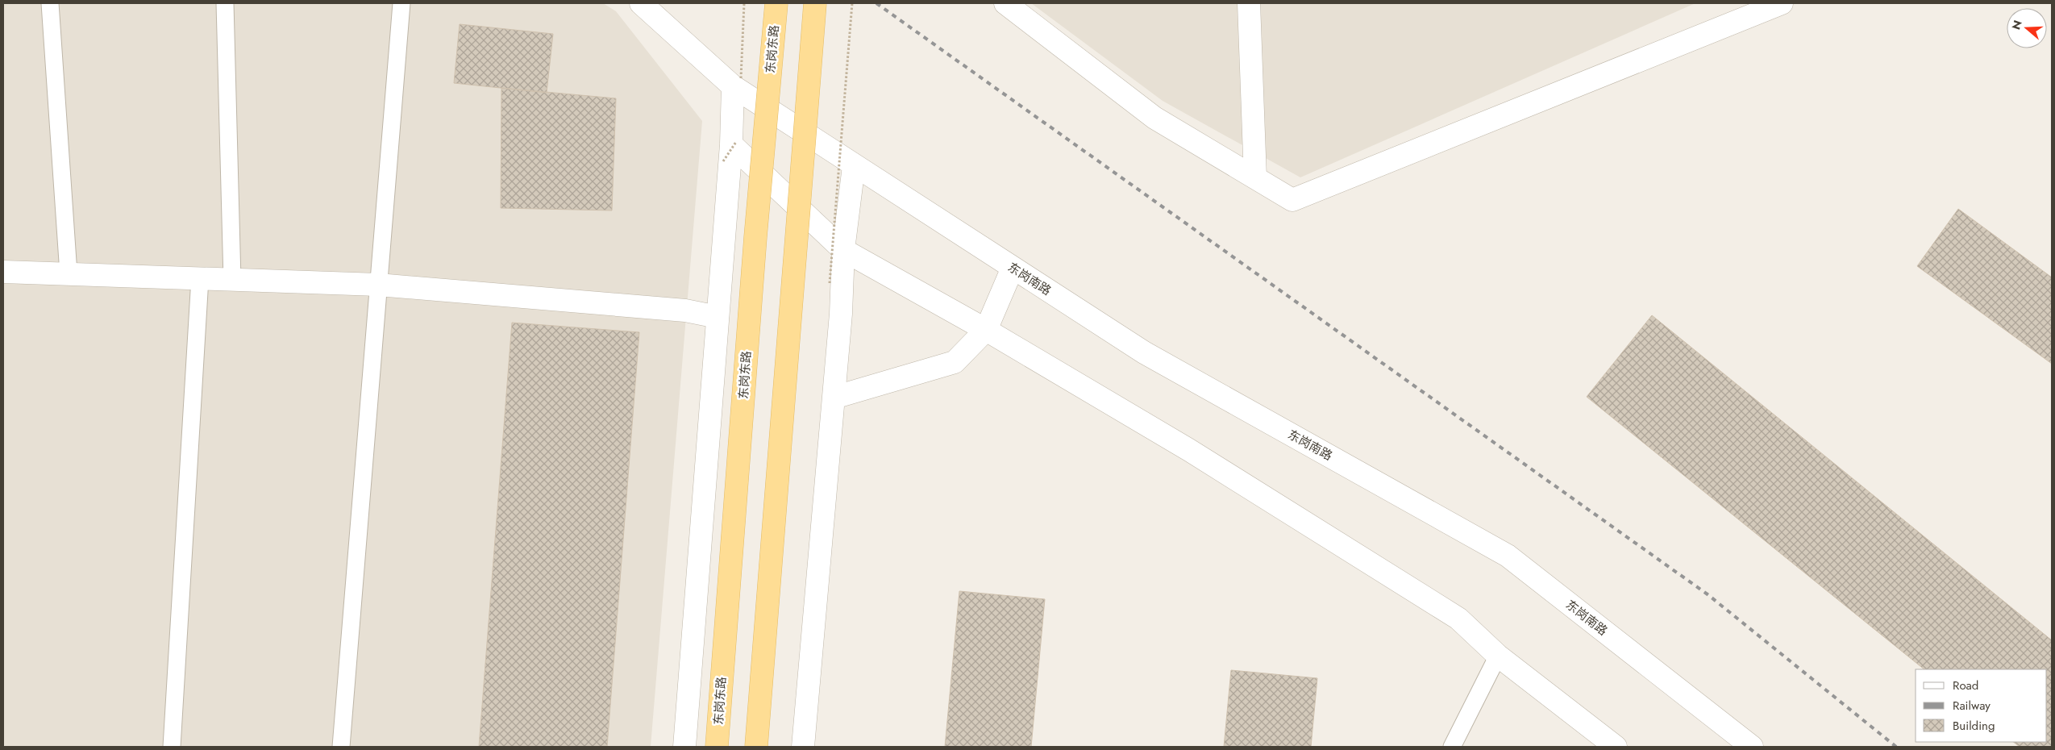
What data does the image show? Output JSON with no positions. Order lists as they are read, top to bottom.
{
  "streets": {
    "main road": ["东岗东路"],
    "street": ["东岗南路"]
  },
  "legend": ["Road", "Railway", "Building"],
  "north": "left"
}
